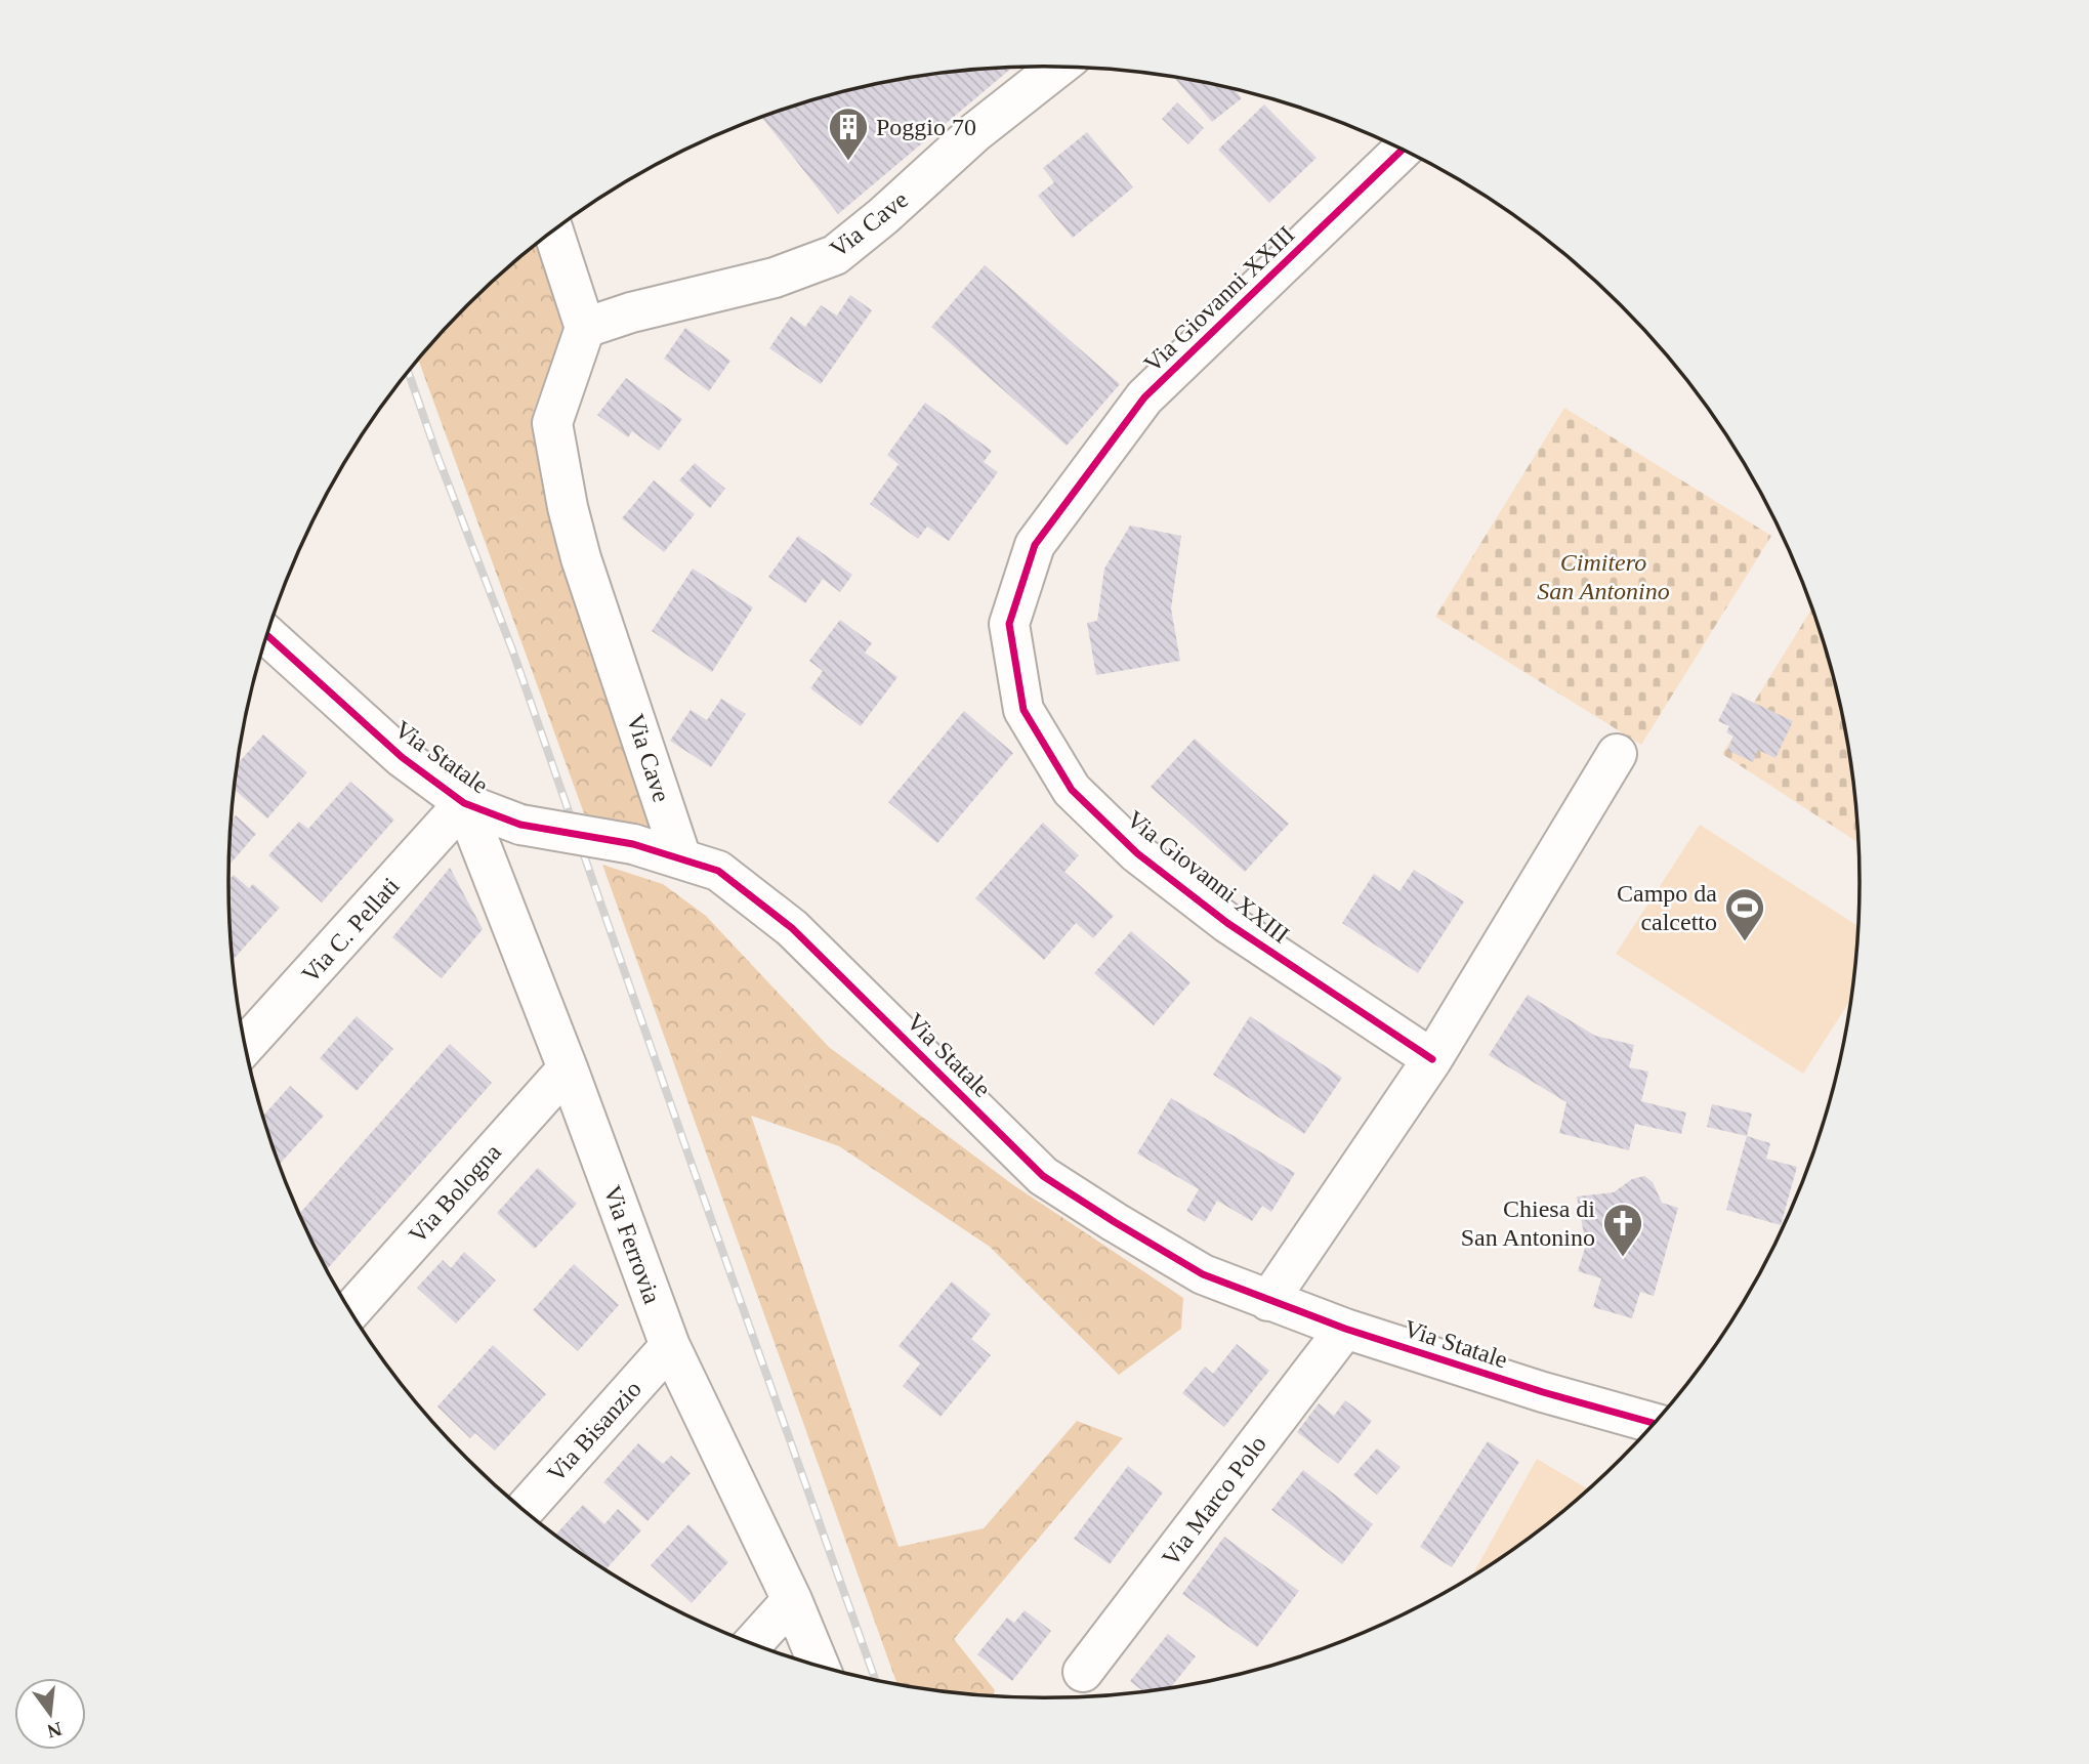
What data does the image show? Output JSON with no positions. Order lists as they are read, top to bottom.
{
  "streets": {
    "street": [
      "Via Cave",
      "Via Giovanni XXIII",
      "Via Statale",
      "Via C. Pellati",
      "Via Bologna",
      "Via Ferrovia",
      "Via Bisanzio",
      "Via Marco Polo"
    ]
  },
  "crossings": [
    ["Via Cave", "Via Statale"],
    ["Via Statale", "Via C. Pellati"],
    ["Via Statale", "Via Ferrovia"],
    ["Via Statale", "Via Marco Polo"],
    ["Via C. Pellati", "Via Ferrovia"],
    ["Via Bologna", "Via Ferrovia"],
    ["Via Ferrovia", "Via Bisanzio"]
  ],
  "parks": ["Cimitero San Antonino"],
  "places": {
    "building": ["Poggio 70"],
    "sports": ["Campo da calcetto"],
    "church": ["Chiesa di San Antonino"]
  },
  "north": "bottom"
}
